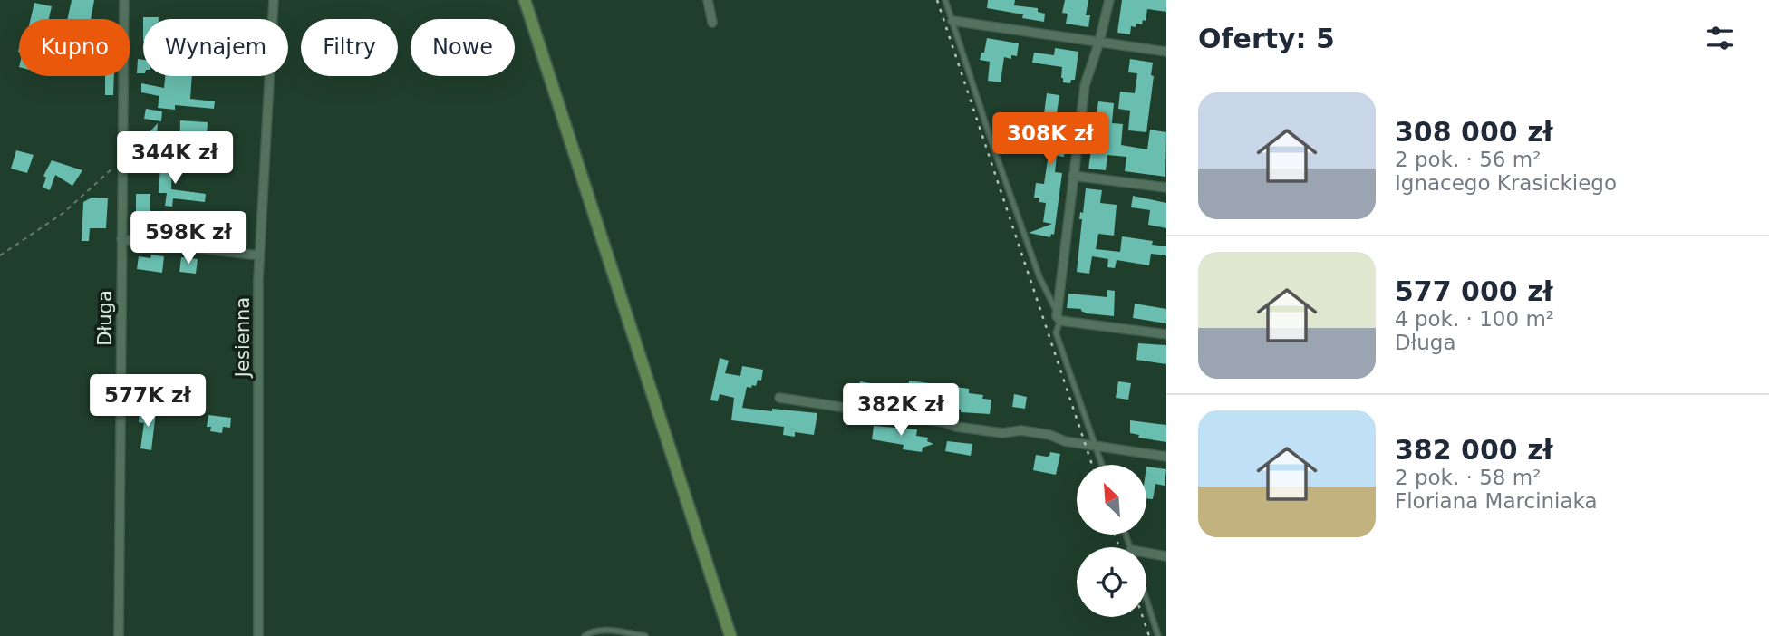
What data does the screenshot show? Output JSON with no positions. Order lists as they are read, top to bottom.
{
  "streets": {
    "street": ["Długa", "Jesienna"]
  },
  "north": "top left",
  "page": {
    "heading": "Oferty: 5",
    "chip": [
      "Kupno",
      "Wynajem",
      "Filtry",
      "Nowe"
    ],
    "list": [
      {
        "name": "308 000 zł",
        "note": "2 pok. · 56 m² · Ignacego Krasickiego"
      },
      {
        "name": "577 000 zł",
        "note": "4 pok. · 100 m² · Długa"
      },
      {
        "name": "382 000 zł",
        "note": "2 pok. · 58 m² · Floriana Marciniaka"
      }
    ],
    "price": [
      "308K zł",
      "344K zł",
      "598K zł",
      "577K zł",
      "382K zł"
    ]
  }
}
